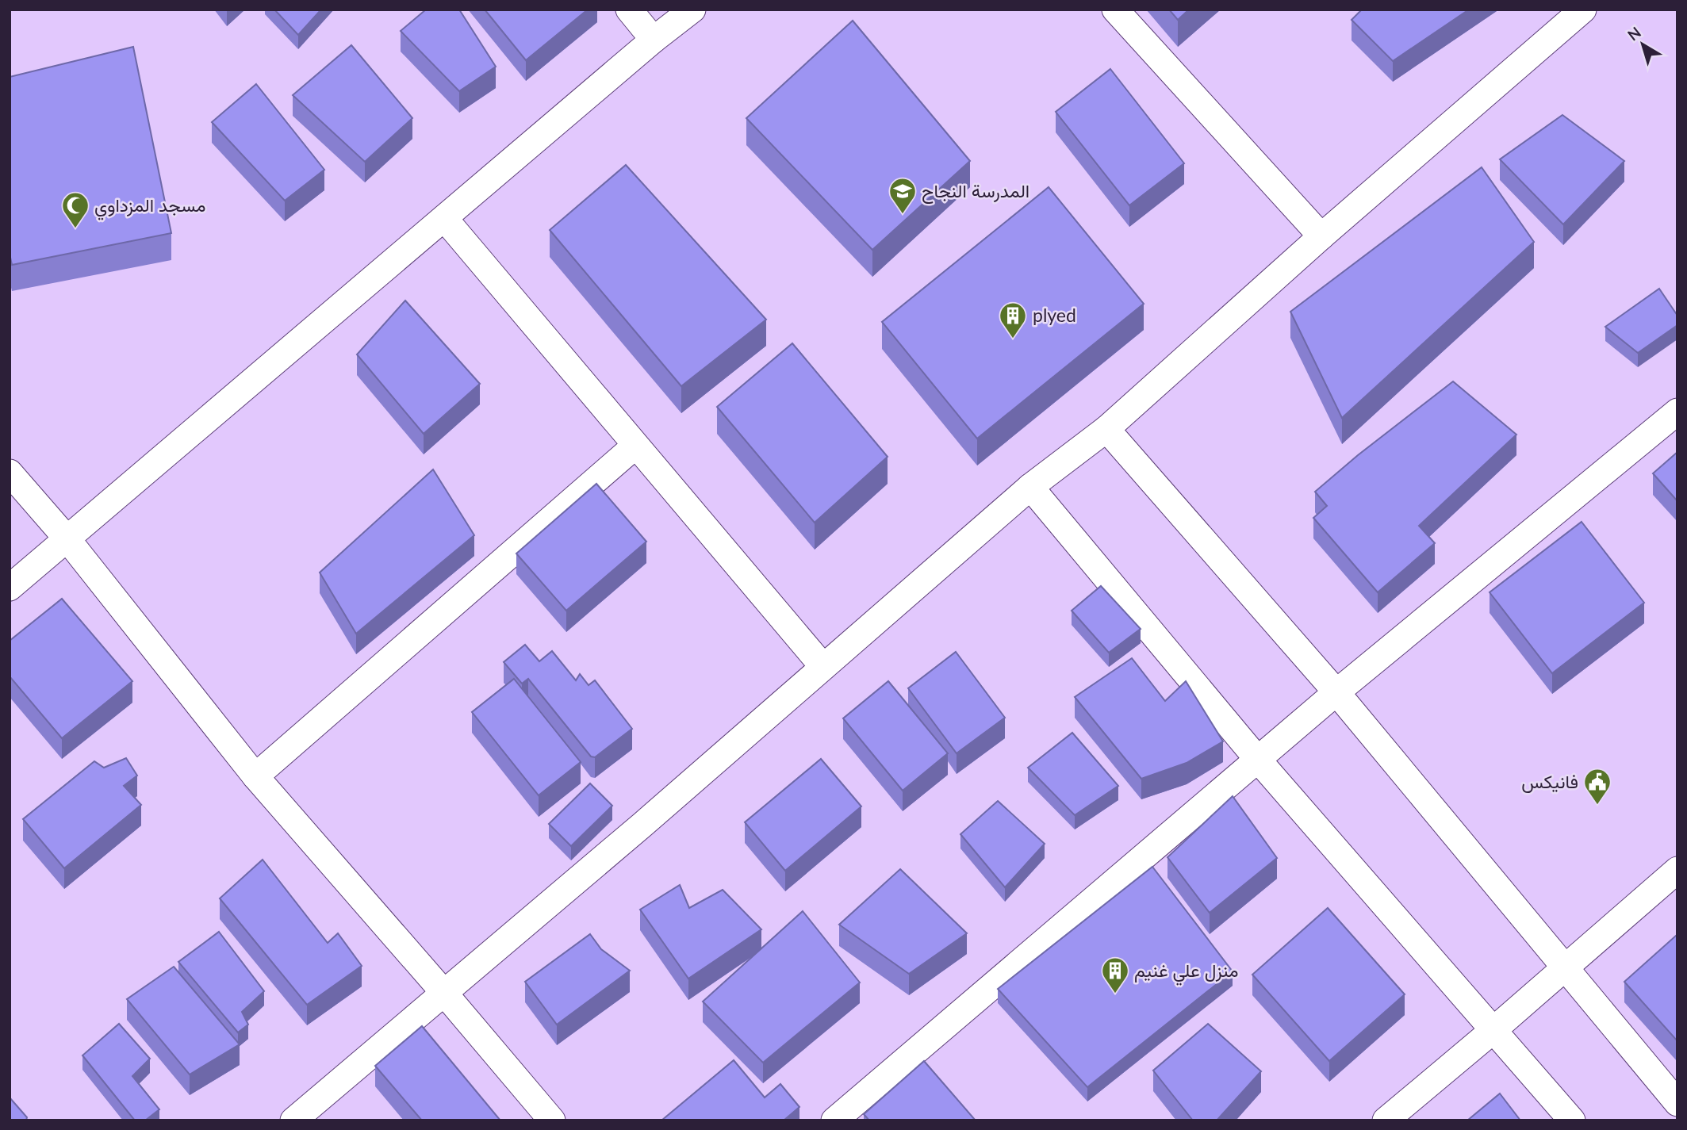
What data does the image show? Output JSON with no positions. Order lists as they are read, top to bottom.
{
  "places": {
    "school or university": ["المدرسة النجاح"],
    "mosque": ["مسجد المزداوي"],
    "building": ["plyed", "منزل علي غنيم"],
    "public building": ["فانيكس"]
  },
  "north": "top left"
}
